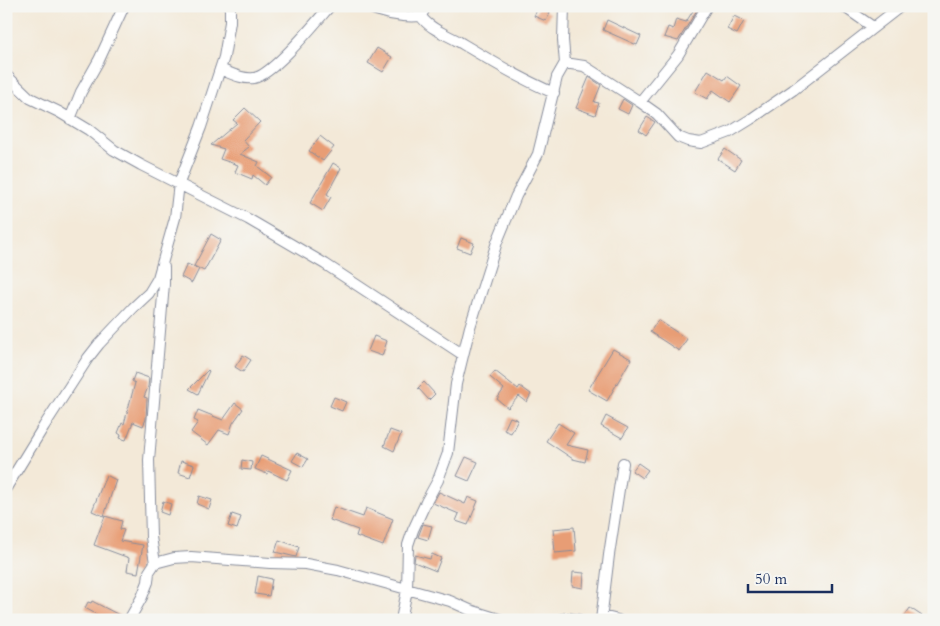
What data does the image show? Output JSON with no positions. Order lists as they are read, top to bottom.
{
  "scale_bar": "50 m"
}
